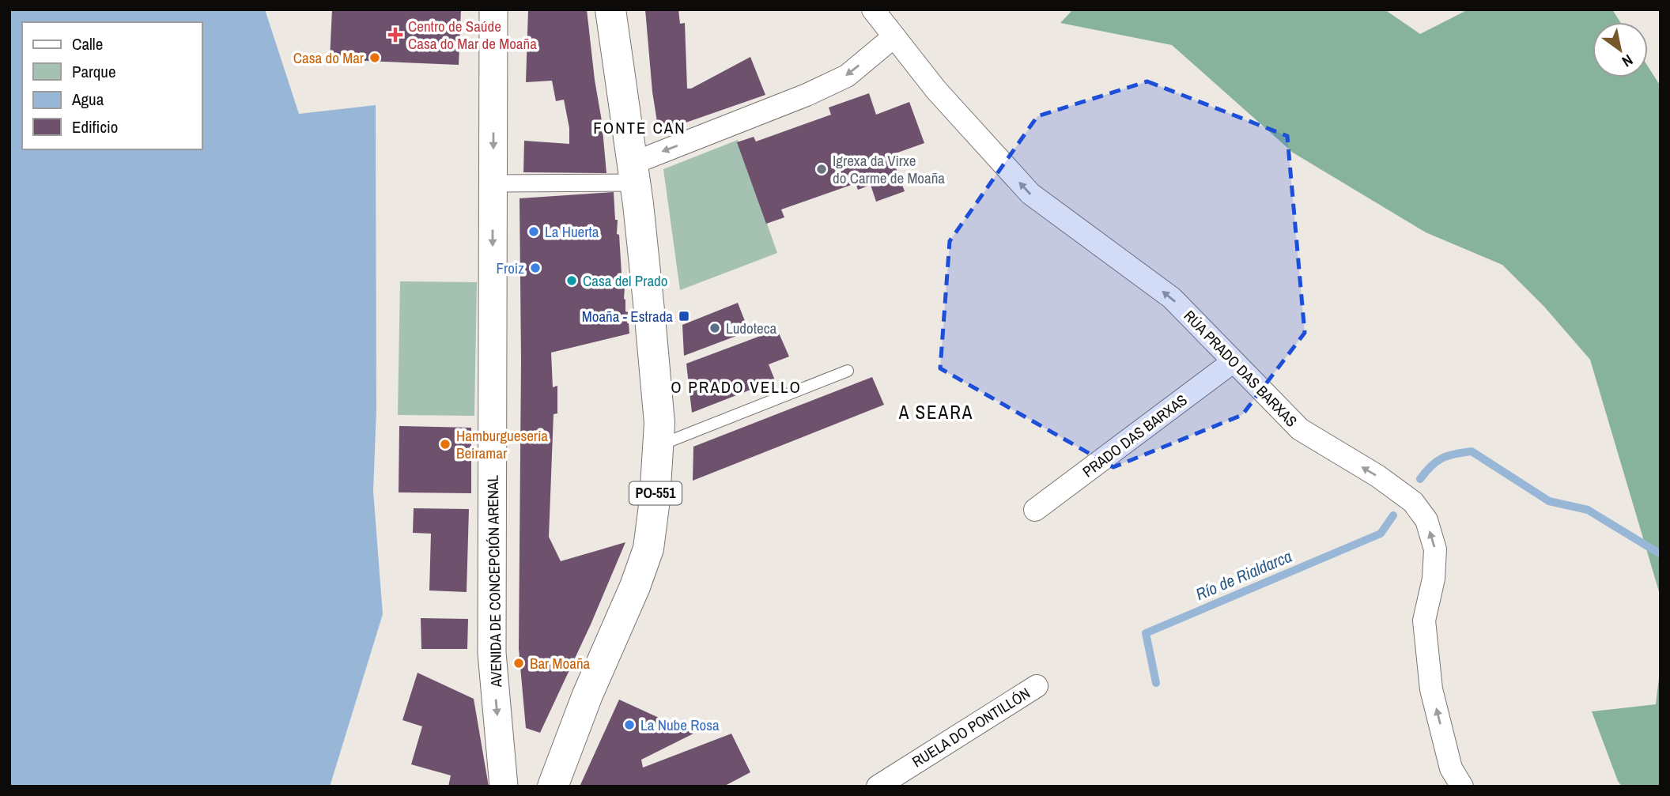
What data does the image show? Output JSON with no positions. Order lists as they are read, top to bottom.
{
  "streets": {
    "main road": ["PO-551"],
    "street": [
      "RÚA PRADO DAS BARXAS",
      "PRADO DAS BARXAS",
      "AVENIDA DE CONCEPCIÓN ARENAL",
      "RUELA DO PONTILLÓN"
    ]
  },
  "crossings": [
    ["RÚA PRADO DAS BARXAS", "PRADO DAS BARXAS"]
  ],
  "one_way": ["RÚA PRADO DAS BARXAS", "AVENIDA DE CONCEPCIÓN ARENAL"],
  "districts": ["FONTE CAN", "O PRADO VELLO", "A SEARA"],
  "water": ["Río de Rialdarca"],
  "places": {
    "health": ["Centro de Saúde Casa do Mar de Moaña"],
    "other": [
      "Casa do Mar",
      "Igrexa da Virxe do Carme de Moaña",
      "La Huerta",
      "Froiz",
      "Casa del Prado",
      "Ludoteca",
      "Hamburguesería Beiramar",
      "Bar Moaña",
      "La Nube Rosa"
    ],
    "transit": ["Moaña - Estrada"]
  },
  "legend": [
    "Calle",
    "Parque",
    "Agua",
    "Edificio"
  ],
  "north": "bottom right"
}
